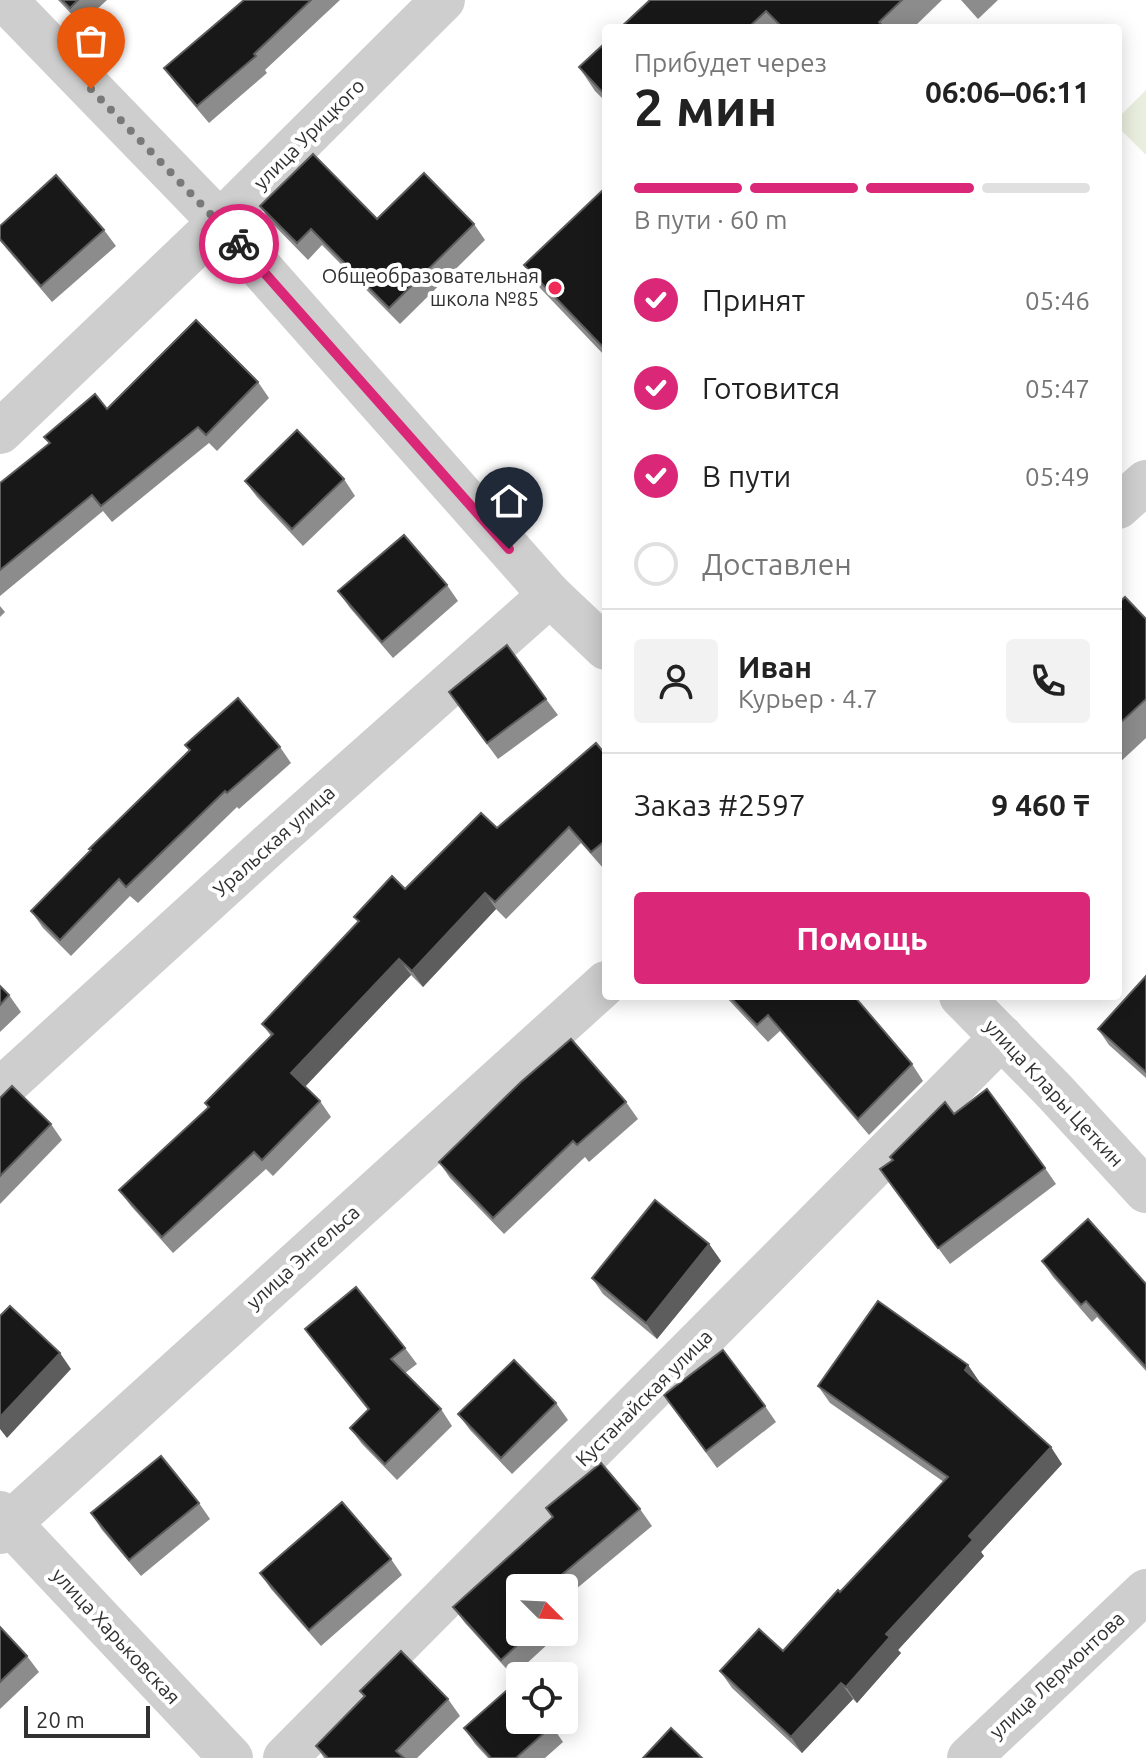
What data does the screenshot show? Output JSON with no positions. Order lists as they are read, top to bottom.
{
  "streets": {
    "street": [
      "улица Урицкого",
      "Уральская улица",
      "улица Клары Цеткин",
      "улица Энгельса",
      "Кустанайская улица",
      "улица Харьковская",
      "улица Лермонтова"
    ]
  },
  "crossings": [
    ["улица Клары Цеткин", "Кустанайская улица"],
    ["улица Энгельса", "улица Харьковская"]
  ],
  "places": ["Общеобразовательная школа №85"],
  "scale_bar": "20 m",
  "north": "bottom right",
  "page": {
    "heading": ["2 мин", "Прибудет через", "06:06–06:11"],
    "panel": [
      "Иван",
      "Курьер · 4.7",
      "Заказ #2597",
      "9 460 ₸"
    ],
    "bar": "В пути · 60 m",
    "list": [
      ["Принят", "05:46"],
      ["Готовится", "05:47"],
      ["В пути", "05:49"],
      "Доставлен"
    ],
    "buttons": "Помощь",
    "scale": "20 m"
  }
}
